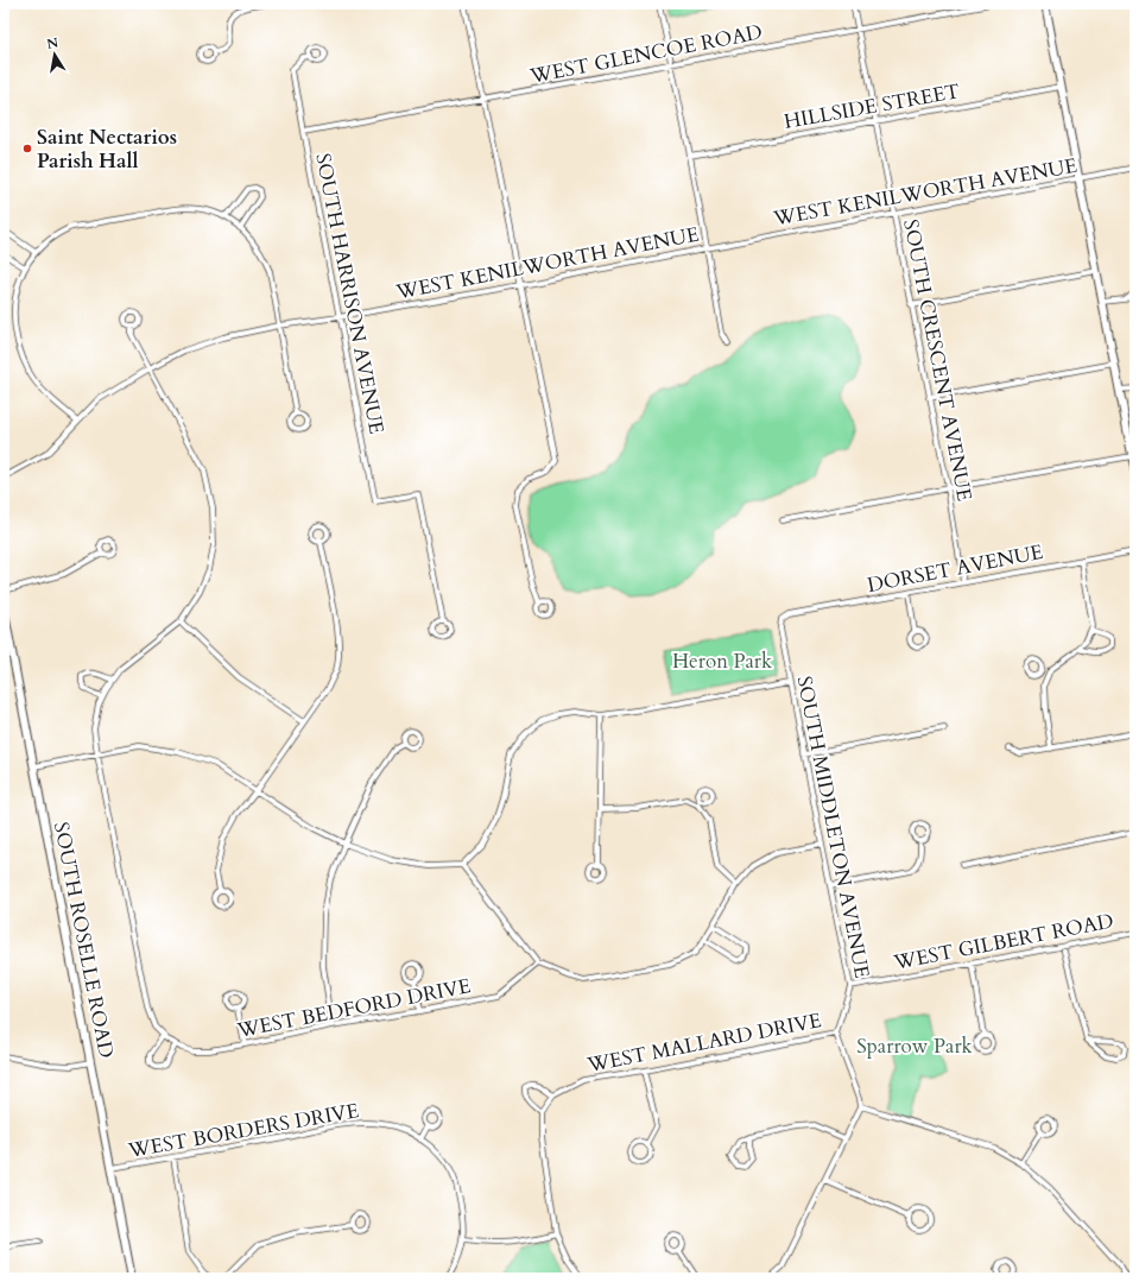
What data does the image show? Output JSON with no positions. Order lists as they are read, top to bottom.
{
  "streets": {
    "main road": ["SOUTH ROSELLE ROAD"],
    "street": [
      "WEST GLENCOE ROAD",
      "HILLSIDE STREET",
      "WEST KENILWORTH AVENUE",
      "SOUTH HARRISON AVENUE",
      "SOUTH CRESCENT AVENUE",
      "DORSET AVENUE",
      "SOUTH MIDDLETON AVENUE",
      "WEST GILBERT ROAD",
      "WEST BEDFORD DRIVE",
      "WEST MALLARD DRIVE",
      "WEST BORDERS DRIVE"
    ]
  },
  "crossings": [
    ["WEST GLENCOE ROAD", "SOUTH HARRISON AVENUE"],
    ["WEST GLENCOE ROAD", "SOUTH CRESCENT AVENUE"],
    ["HILLSIDE STREET", "SOUTH CRESCENT AVENUE"],
    ["WEST KENILWORTH AVENUE", "SOUTH HARRISON AVENUE"],
    ["WEST KENILWORTH AVENUE", "SOUTH CRESCENT AVENUE"],
    ["SOUTH CRESCENT AVENUE", "DORSET AVENUE"],
    ["DORSET AVENUE", "SOUTH MIDDLETON AVENUE"],
    ["SOUTH MIDDLETON AVENUE", "WEST GILBERT ROAD"],
    ["SOUTH MIDDLETON AVENUE", "WEST MALLARD DRIVE"],
    ["SOUTH ROSELLE ROAD", "WEST BORDERS DRIVE"]
  ],
  "parks": ["Heron Park", "Sparrow Park"],
  "places": ["Saint Nectarios Parish Hall"],
  "north": "top"
}
